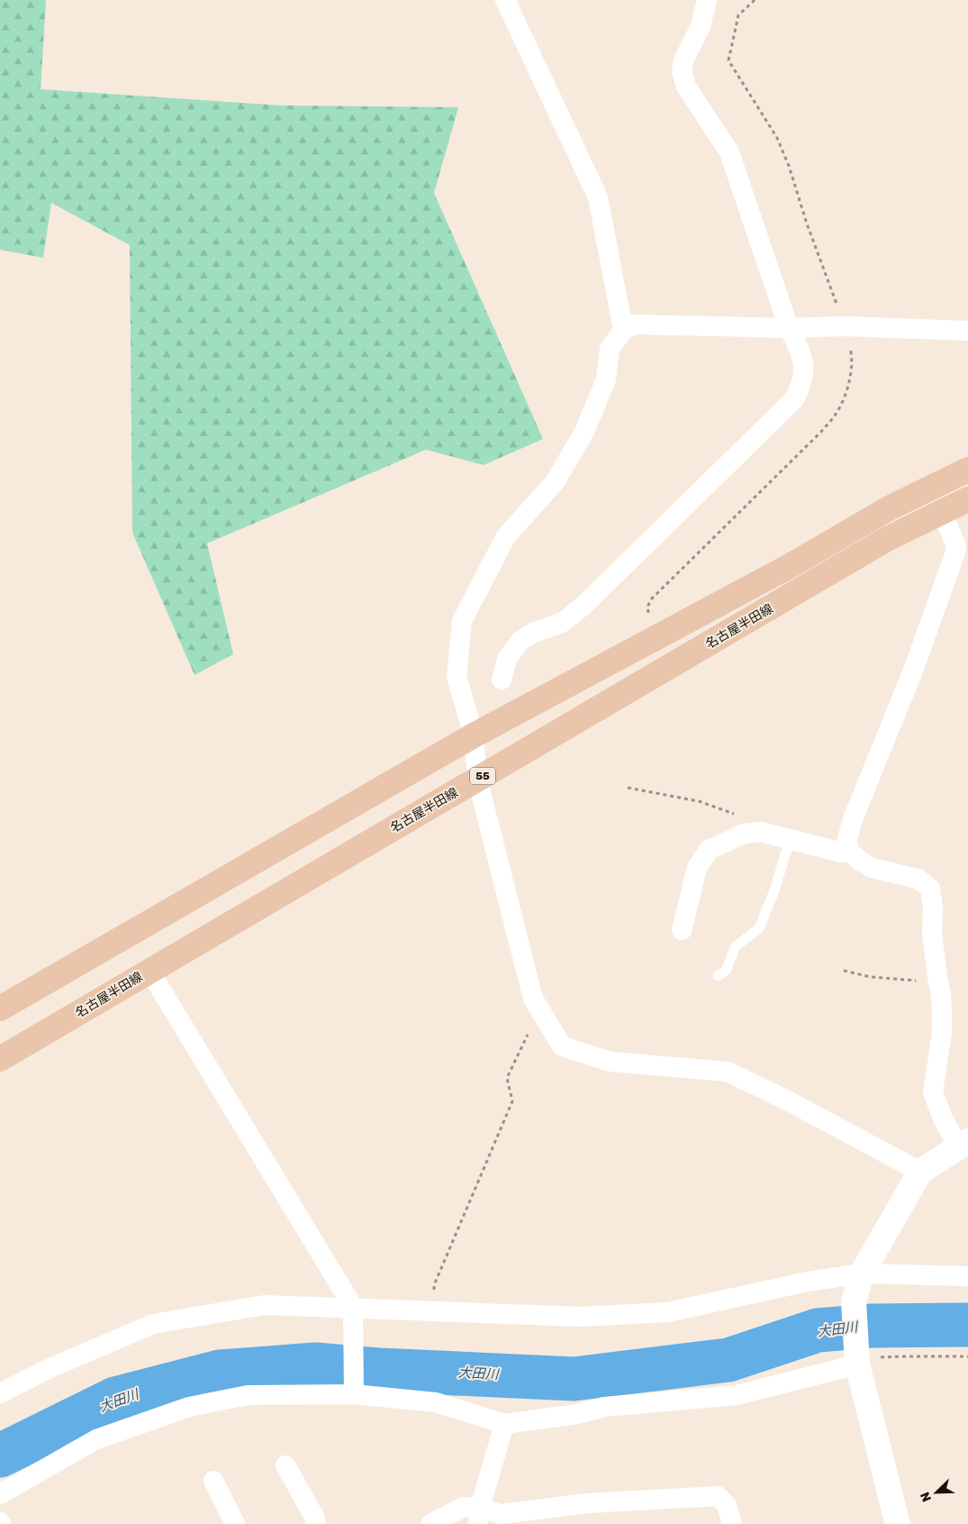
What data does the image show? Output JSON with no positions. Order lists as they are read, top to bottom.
{
  "streets": {
    "main road": ["名古屋半田線", "55"]
  },
  "water": ["大田川"],
  "north": "bottom left"
}
